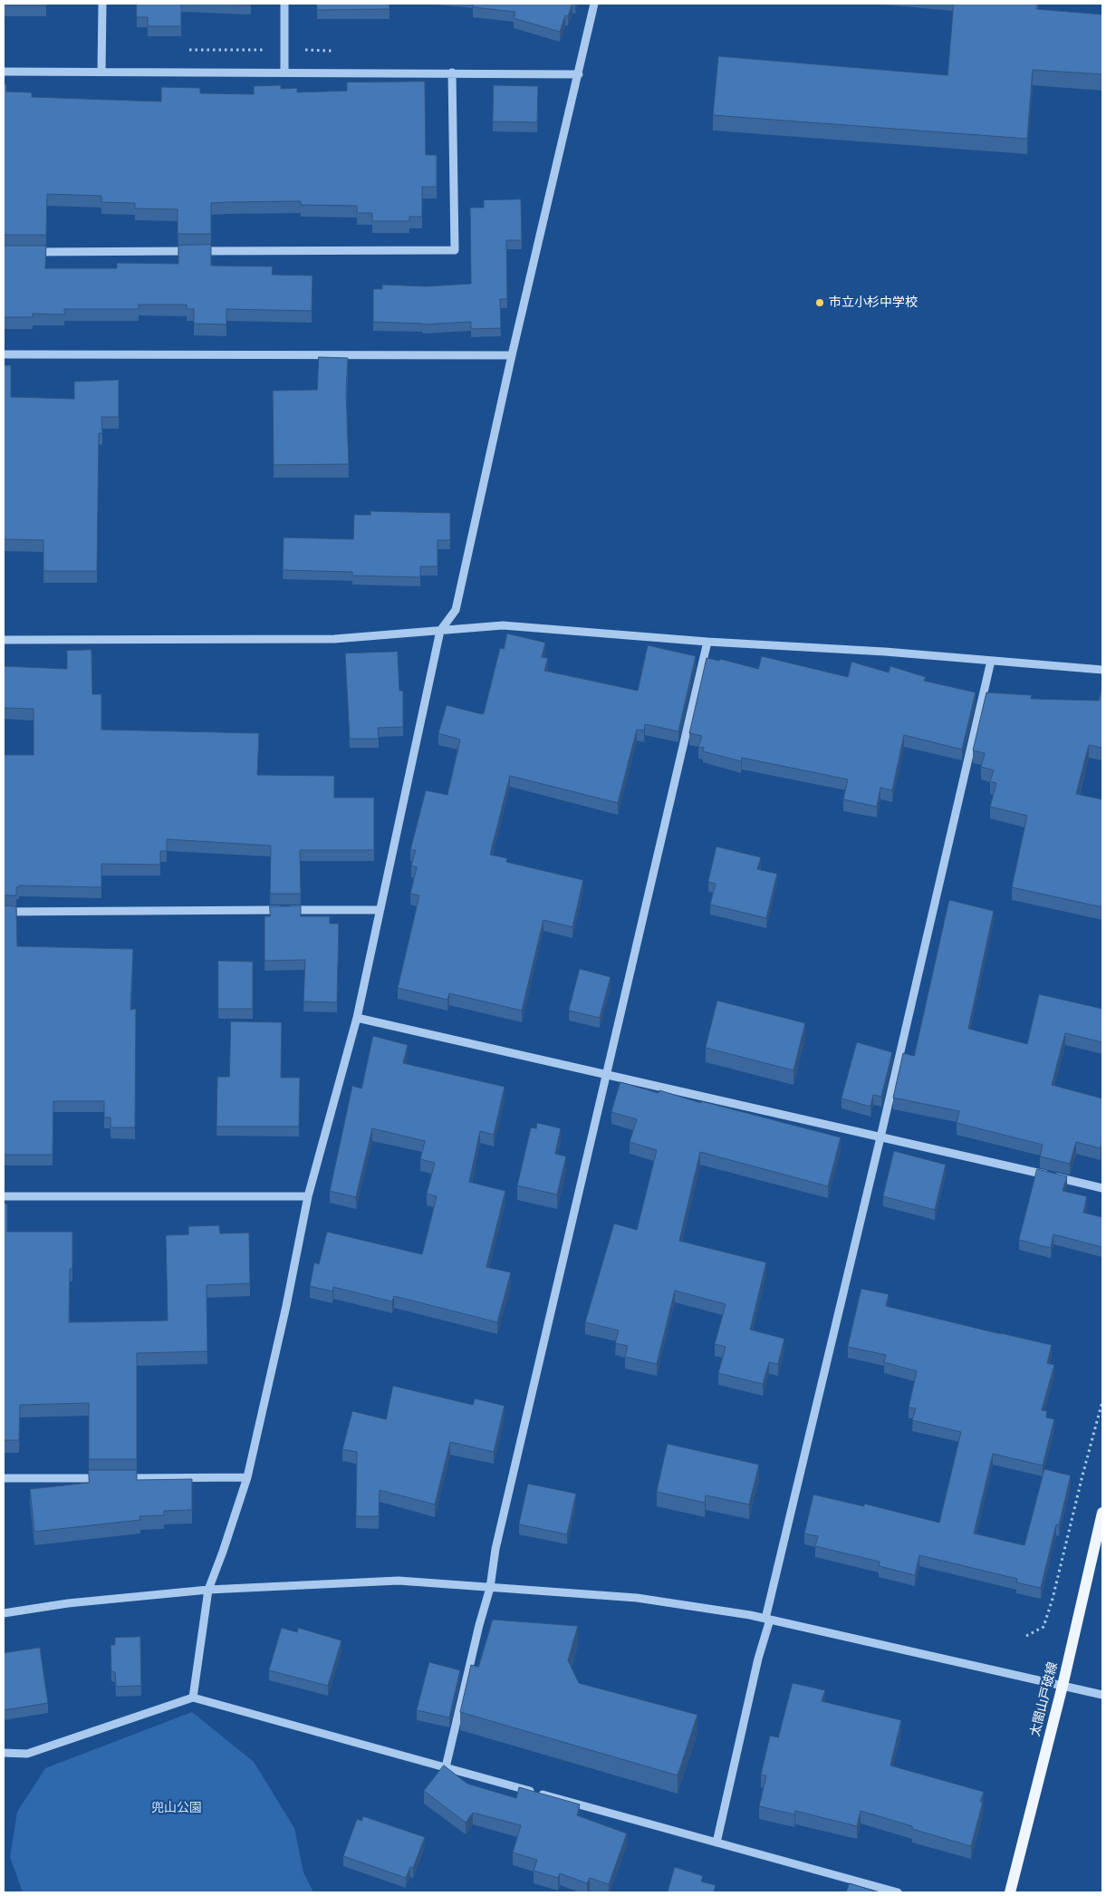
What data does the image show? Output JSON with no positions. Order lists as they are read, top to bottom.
{
  "streets": {
    "main road": ["太閤山戸破線"]
  },
  "parks": ["兜山公園"],
  "places": ["市立小杉中学校"]
}
